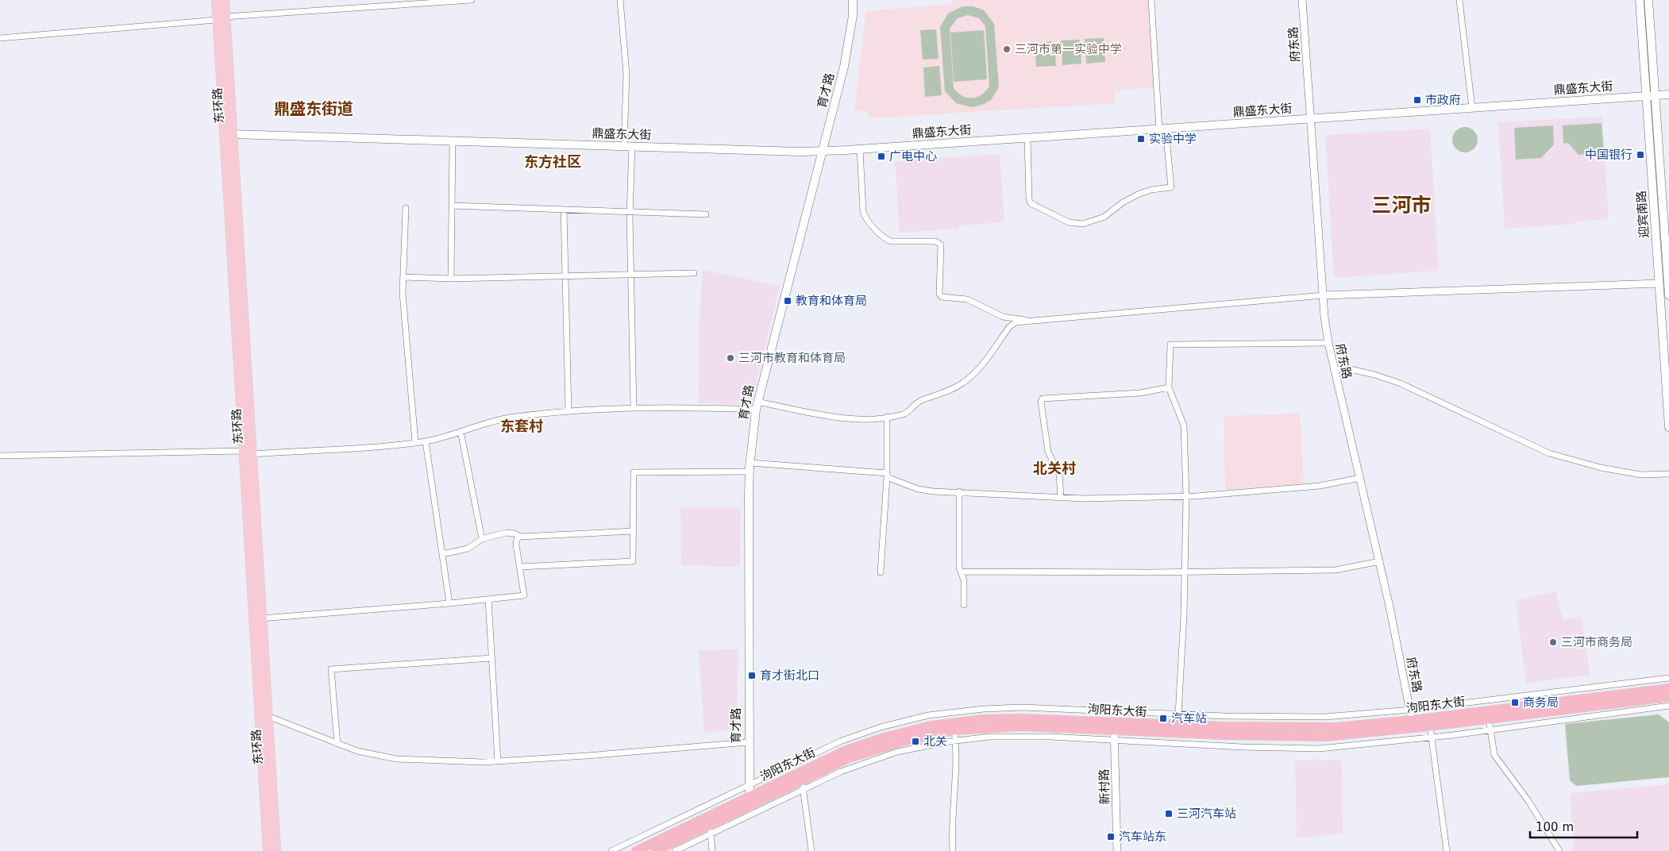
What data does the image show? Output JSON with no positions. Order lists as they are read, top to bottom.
{
  "streets": {
    "highway": ["泃阳东大街"],
    "main road": [
      "鼎盛东大街",
      "育才路",
      "东环路",
      "迎宾南路"
    ],
    "street": ["府东路", "新村路"]
  },
  "crossings": [
    ["府东路", "鼎盛东大街"],
    ["府东路", "泃阳东大街"],
    ["鼎盛东大街", "育才路"],
    ["鼎盛东大街", "东环路"],
    ["鼎盛东大街", "迎宾南路"],
    ["育才路", "泃阳东大街"],
    ["泃阳东大街", "新村路"]
  ],
  "districts": [
    "鼎盛东街道",
    "东方社区",
    "三河市",
    "东套村",
    "北关村"
  ],
  "places": {
    "other": ["三河市第一实验中学", "三河市教育和体育局", "三河市商务局"],
    "transit": [
      "市政府",
      "实验中学",
      "中国银行",
      "广电中心",
      "教育和体育局",
      "育才街北口",
      "商务局",
      "汽车站",
      "北关",
      "三河汽车站",
      "汽车站东"
    ]
  },
  "scale_bar": "100 m"
}
